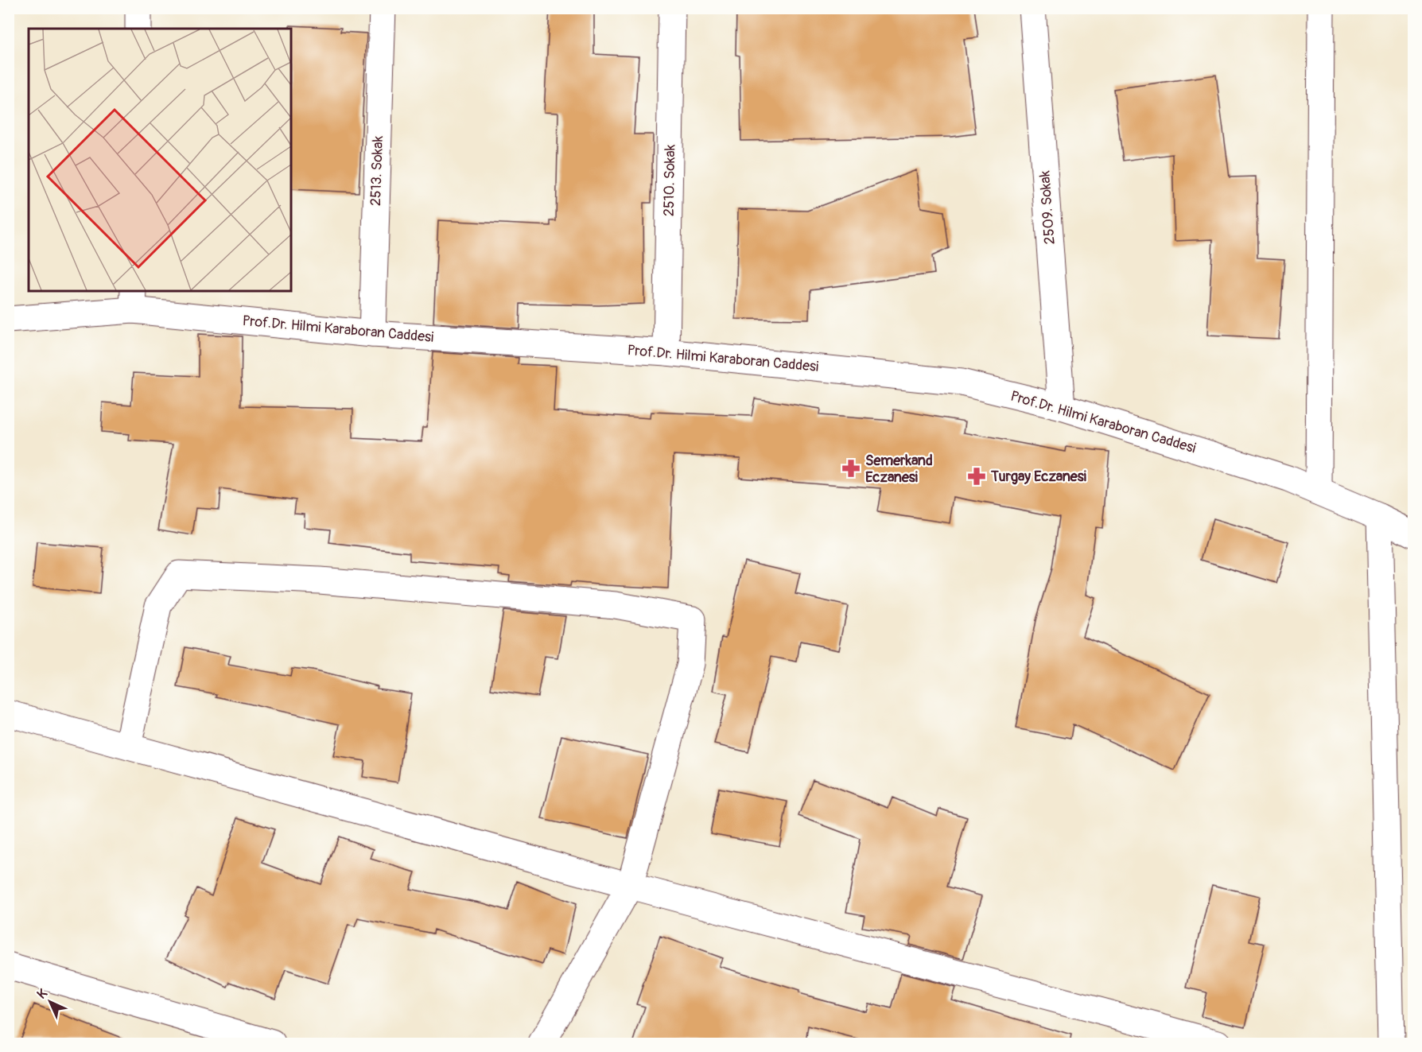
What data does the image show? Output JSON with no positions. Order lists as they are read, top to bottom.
{
  "streets": {
    "street": [
      "2513. Sokak",
      "2510. Sokak",
      "2509. Sokak",
      "Prof.Dr. Hilmi Karaboran Caddesi"
    ]
  },
  "crossings": [
    ["2513. Sokak", "Prof.Dr. Hilmi Karaboran Caddesi"],
    ["2510. Sokak", "Prof.Dr. Hilmi Karaboran Caddesi"],
    ["2509. Sokak", "Prof.Dr. Hilmi Karaboran Caddesi"]
  ],
  "places": {
    "pharmacy": ["Semerkand Eczanesi", "Turgay Eczanesi"]
  },
  "north": "top left"
}
